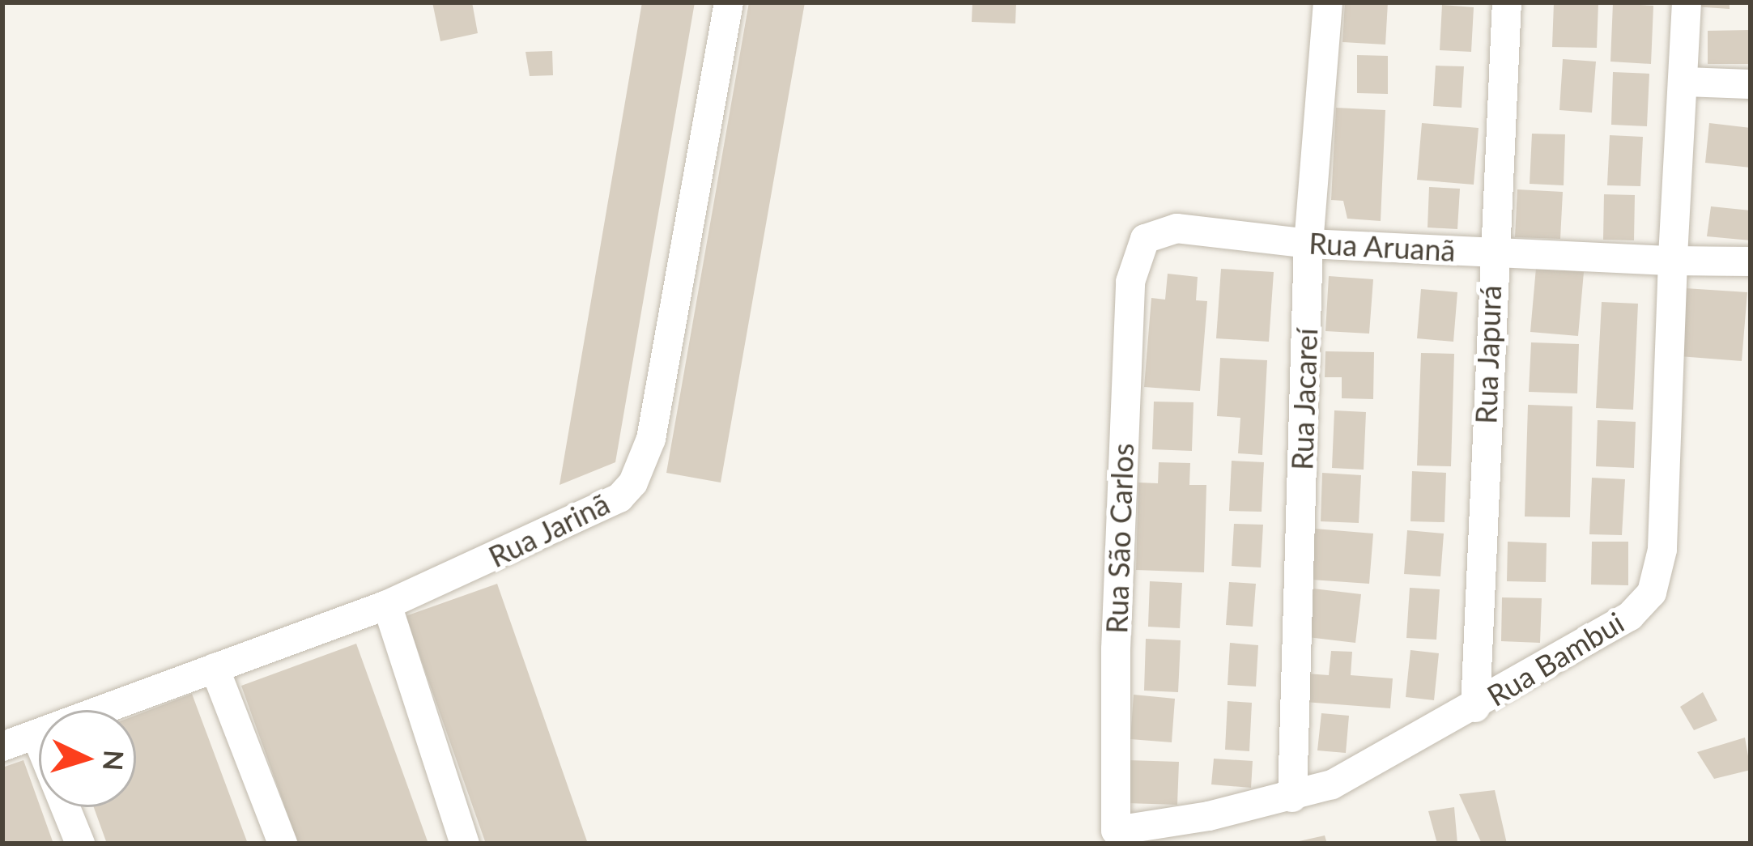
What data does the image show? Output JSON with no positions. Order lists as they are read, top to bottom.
{
  "streets": {
    "street": [
      "Rua Aruanã",
      "Rua Japurá",
      "Rua Jacareí",
      "Rua Jarinã",
      "Rua São Carlos",
      "Rua Bambui"
    ]
  },
  "crossings": [
    ["Rua Aruanã", "Rua Japurá"],
    ["Rua Aruanã", "Rua Jacareí"],
    ["Rua Aruanã", "Rua São Carlos"],
    ["Rua Aruanã", "Rua Bambui"],
    ["Rua Japurá", "Rua Bambui"],
    ["Rua Jacareí", "Rua Bambui"],
    ["Rua São Carlos", "Rua Bambui"]
  ],
  "north": "right"
}
